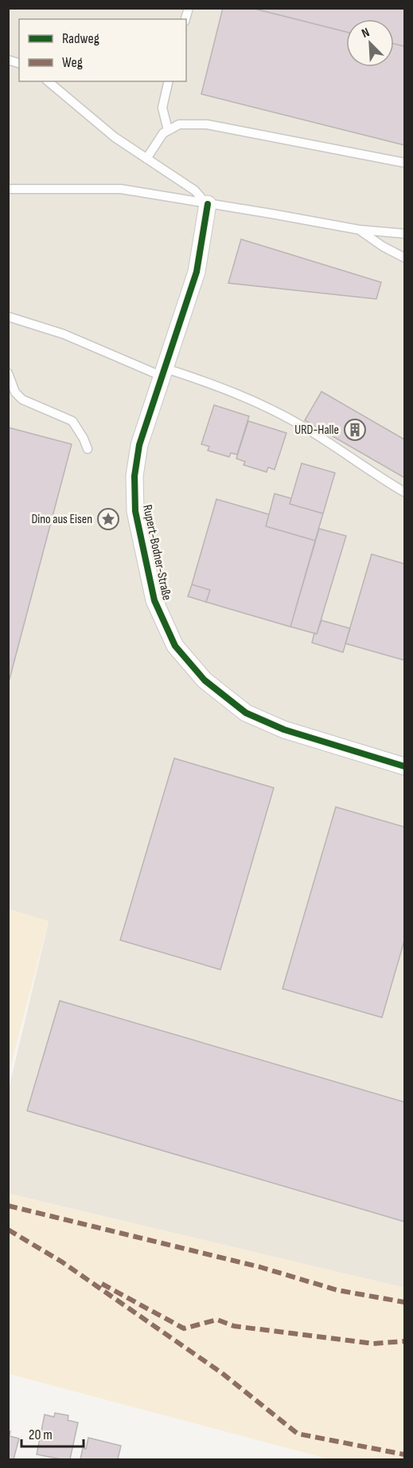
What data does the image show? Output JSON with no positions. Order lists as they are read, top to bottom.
{
  "streets": {
    "street": ["Rupert-Bodner-Straße"]
  },
  "places": {
    "building": ["URD-Halle"],
    "place": ["Dino aus Eisen"]
  },
  "legend": ["Radweg", "Weg"],
  "scale_bar": "20 m",
  "north": "top left"
}
